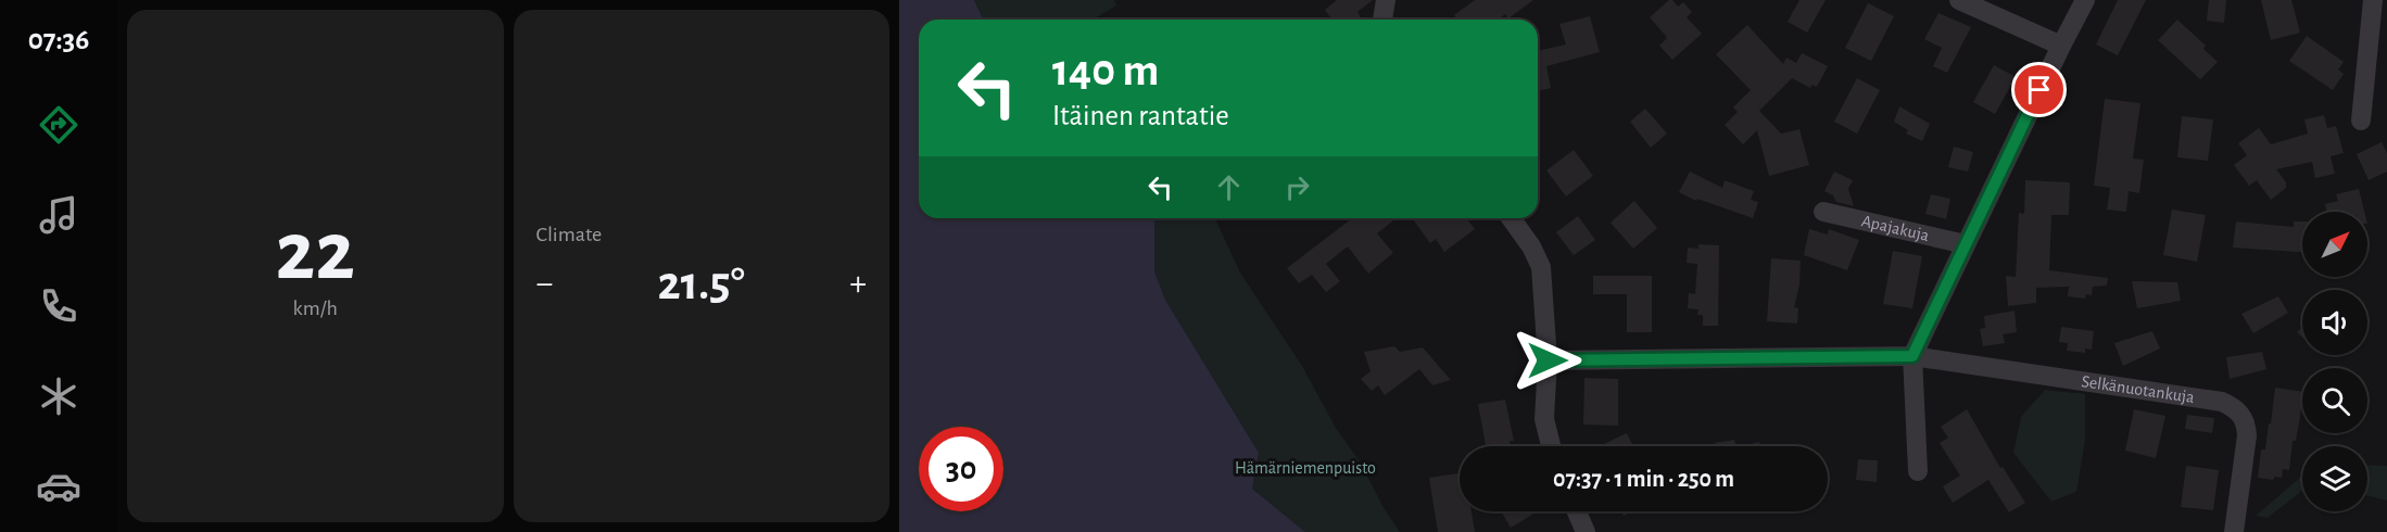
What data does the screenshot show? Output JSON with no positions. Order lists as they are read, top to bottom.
{
  "streets": {
    "street": ["Apajakuja", "Selkänuotankuja"]
  },
  "parks": ["Hämärniemenpuisto"],
  "north": "top right",
  "page": {
    "tabs": "07:36",
    "tile": [
      ["22", "km/h"],
      "Climate"
    ],
    "turn": ["140 m", "Itäinen rantatie"],
    "heat": ["−", "21.5°", "+"],
    "limit": "30",
    "trip": "07:37 · 1 min · 250 m"
  }
}
